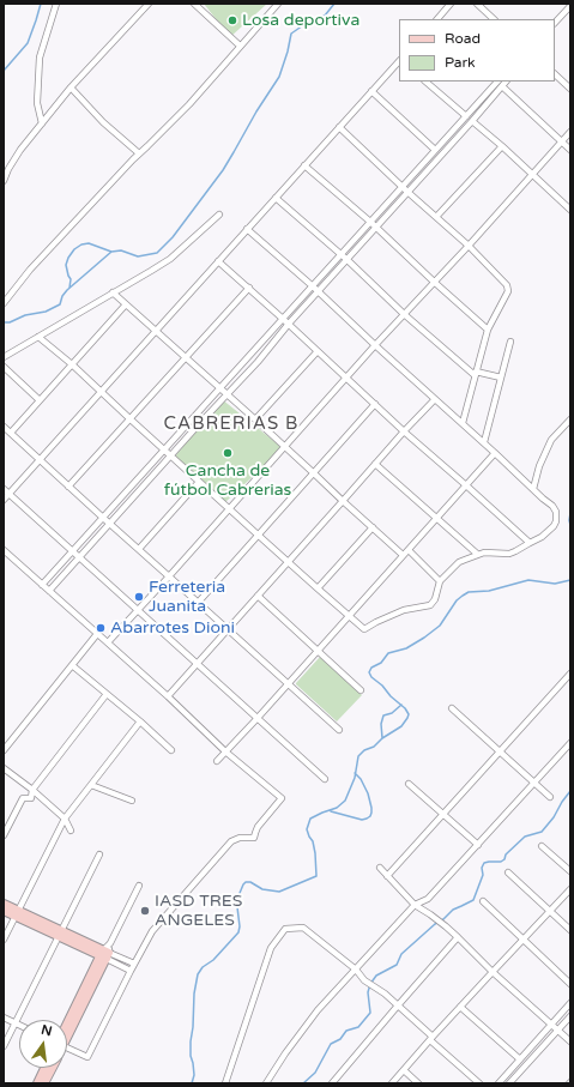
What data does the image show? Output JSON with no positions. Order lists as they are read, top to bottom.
{
  "districts": ["CABRERIAS B"],
  "places": [
    "Losa deportiva",
    "Cancha de fútbol Cabrerias",
    "Ferreteria Juanita",
    "Abarrotes Dioni",
    "IASD TRES ANGELES"
  ],
  "legend": ["Road", "Park"],
  "north": "top"
}
